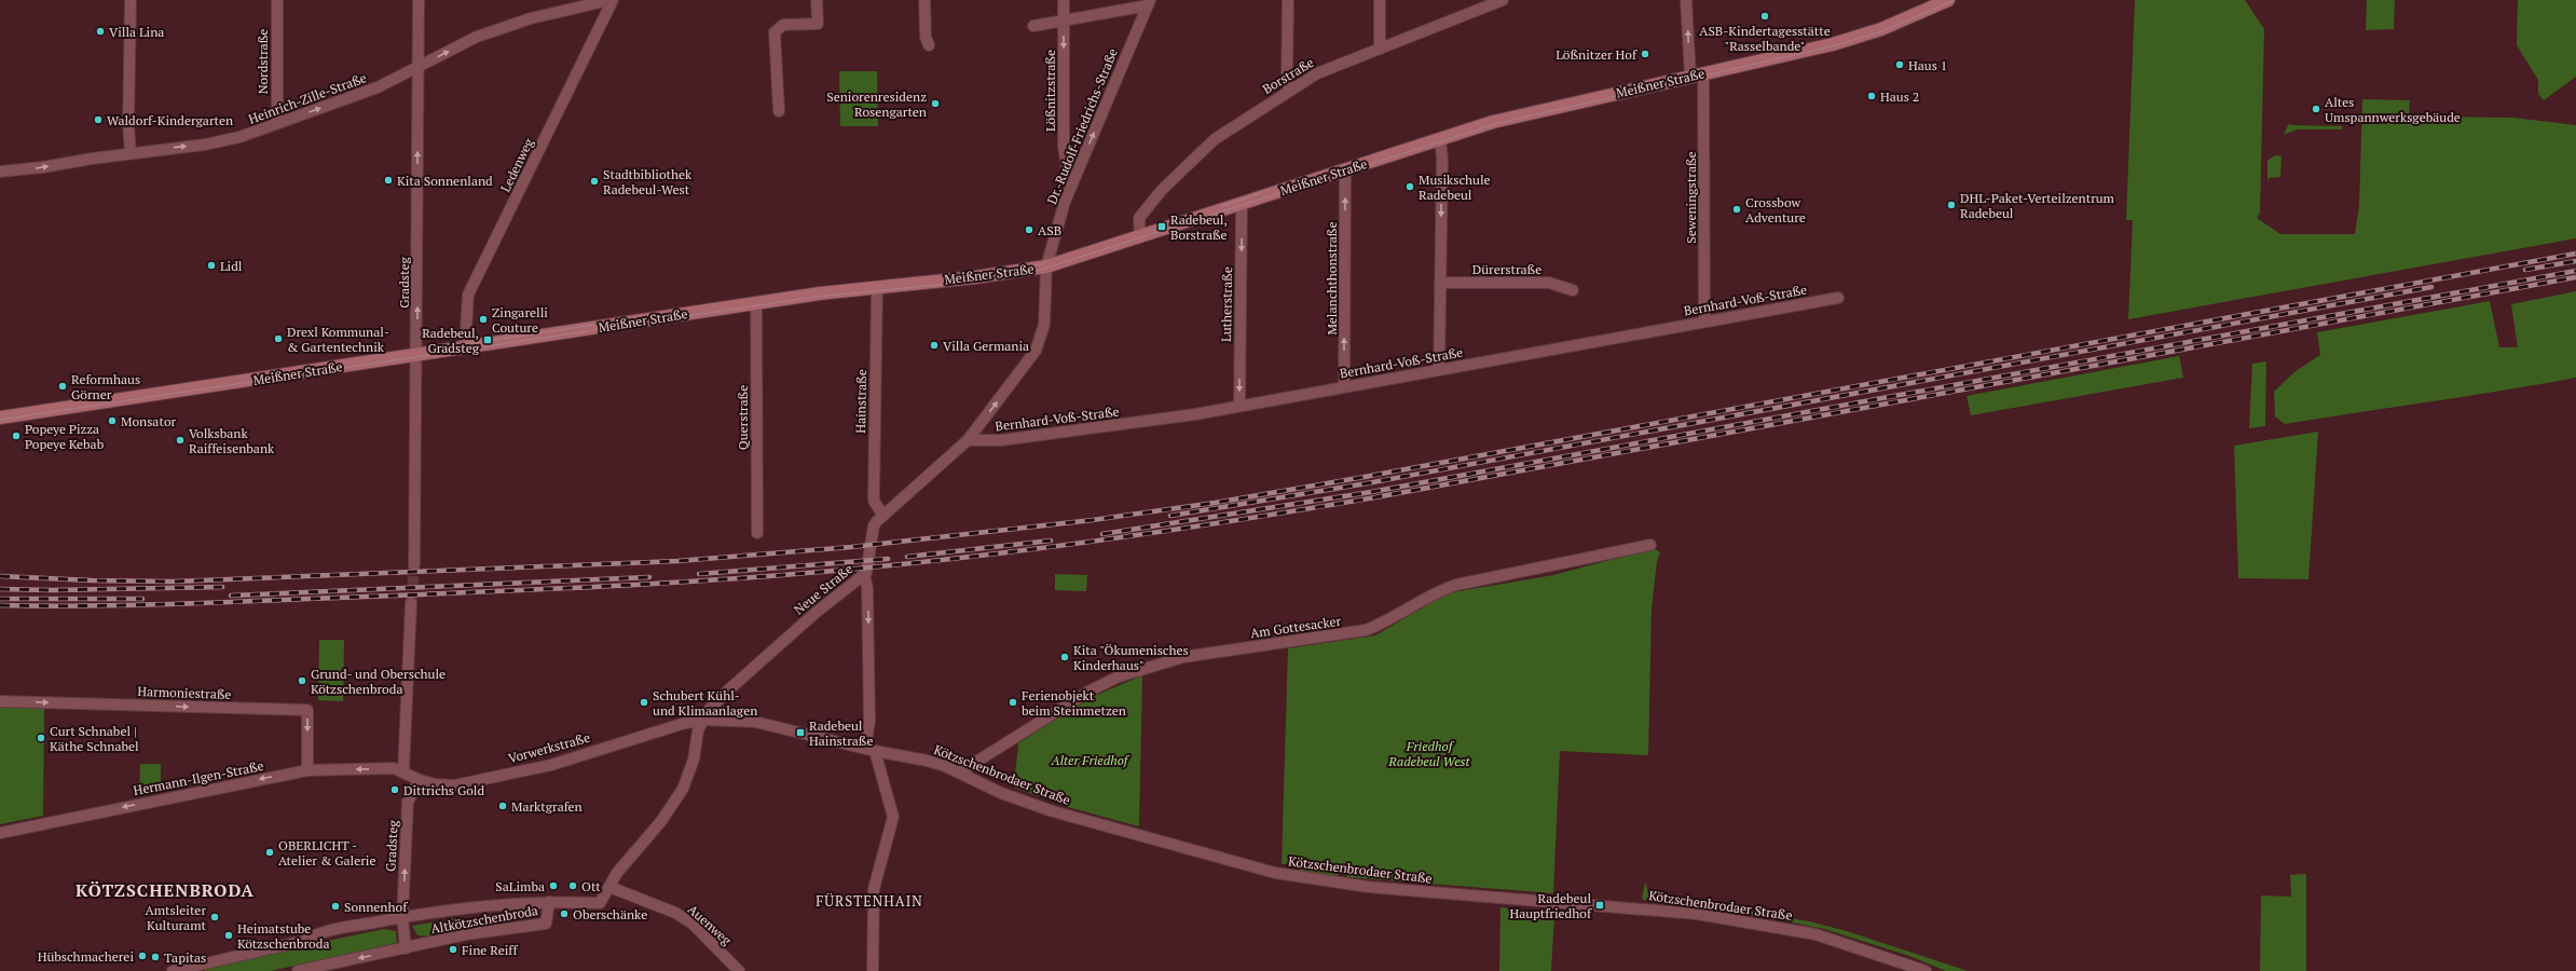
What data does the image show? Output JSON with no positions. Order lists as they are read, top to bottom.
{
  "streets": {
    "main road": ["Meißner Straße"],
    "street": [
      "Nordstraße",
      "Borstraße",
      "Lößnitzstraße",
      "Heinrich-Zille-Straße",
      "Dr.-Rudolf-Friedrichs-Straße",
      "Ledenweg",
      "Seweningstraße",
      "Dürerstraße",
      "Melanchthonstraße",
      "Gradsteg",
      "Bernhard-Voß-Straße",
      "Lutherstraße",
      "Hainstraße",
      "Querstraße",
      "Neue Straße",
      "Am Gottesacker",
      "Harmoniestraße",
      "Vorwerkstraße",
      "Kötzschenbrodaer Straße",
      "Hermann-Ilgen-Straße",
      "Altkötzschenbroda",
      "Auenweg"
    ]
  },
  "crossings": [
    ["Nordstraße", "Heinrich-Zille-Straße"],
    ["Borstraße", "Meißner Straße"],
    ["Meißner Straße", "Dr.-Rudolf-Friedrichs-Straße"],
    ["Meißner Straße", "Ledenweg"],
    ["Meißner Straße", "Seweningstraße"],
    ["Meißner Straße", "Melanchthonstraße"],
    ["Meißner Straße", "Gradsteg"],
    ["Meißner Straße", "Lutherstraße"],
    ["Meißner Straße", "Hainstraße"],
    ["Meißner Straße", "Querstraße"],
    ["Meißner Straße", "Neue Straße"],
    ["Lößnitzstraße", "Dr.-Rudolf-Friedrichs-Straße"],
    ["Heinrich-Zille-Straße", "Ledenweg"],
    ["Heinrich-Zille-Straße", "Gradsteg"],
    ["Dr.-Rudolf-Friedrichs-Straße", "Neue Straße"],
    ["Seweningstraße", "Bernhard-Voß-Straße"],
    ["Melanchthonstraße", "Bernhard-Voß-Straße"],
    ["Gradsteg", "Vorwerkstraße"],
    ["Gradsteg", "Altkötzschenbroda"],
    ["Bernhard-Voß-Straße", "Lutherstraße"],
    ["Bernhard-Voß-Straße", "Neue Straße"],
    ["Hainstraße", "Neue Straße"],
    ["Neue Straße", "Vorwerkstraße"],
    ["Neue Straße", "Kötzschenbrodaer Straße"],
    ["Neue Straße", "Altkötzschenbroda"],
    ["Neue Straße", "Auenweg"],
    ["Am Gottesacker", "Kötzschenbrodaer Straße"],
    ["Harmoniestraße", "Hermann-Ilgen-Straße"],
    ["Vorwerkstraße", "Kötzschenbrodaer Straße"],
    ["Vorwerkstraße", "Hermann-Ilgen-Straße"]
  ],
  "one_way": [
    "Lößnitzstraße",
    "Heinrich-Zille-Straße",
    "Dr.-Rudolf-Friedrichs-Straße",
    "Gradsteg",
    "Lutherstraße",
    "Harmoniestraße",
    "Hermann-Ilgen-Straße"
  ],
  "districts": ["KÖTZSCHENBRODA", "FÜRSTENHAIN"],
  "parks": ["Friedhof Radebeul West", "Alter Friedhof"],
  "places": {
    "other": [
      "ASB-Kindertagesstätte \"Rasselbande\"",
      "Villa Lina",
      "Lößnitzer Hof",
      "Haus 1",
      "Haus 2",
      "Seniorenresidenz Rosengarten",
      "Altes Umspannwerksgebäude",
      "Waldorf-Kindergarten",
      "Kita Sonnenland",
      "Stadtbibliothek Radebeul-West",
      "Musikschule Radebeul",
      "DHL-Paket-Verteilzentrum Radebeul",
      "Crossbow Adventure",
      "ASB",
      "Lidl",
      "Zingarelli Couture",
      "Drexl Kommunal- & Gartentechnik",
      "Villa Germania",
      "Reformhaus Görner",
      "Monsator",
      "Popeye Pizza Popeye Kebab",
      "Volksbank Raiffeisenbank",
      "Kita \"Ökumenisches Kinderhaus\"",
      "Grund- und Oberschule Kötzschenbroda",
      "Schubert Kühl- und Klimaanlagen",
      "Ferienobjekt beim Steinmetzen",
      "Curt Schnabel | Käthe Schnabel",
      "Dittrichs Gold",
      "Marktgrafen",
      "OBERLICHT - Atelier & Galerie",
      "SaLimba",
      "Ott",
      "Sonnenhof",
      "Oberschänke",
      "Amtsleiter Kulturamt",
      "Heimatstube Kötzschenbroda",
      "Fine Reiff",
      "Hübschmacherei",
      "Tapitas"
    ],
    "transit": [
      "Radebeul, Borstraße",
      "Radebeul, Gradsteg",
      "Radebeul Hainstraße",
      "Radebeul Hauptfriedhof"
    ]
  }
}
